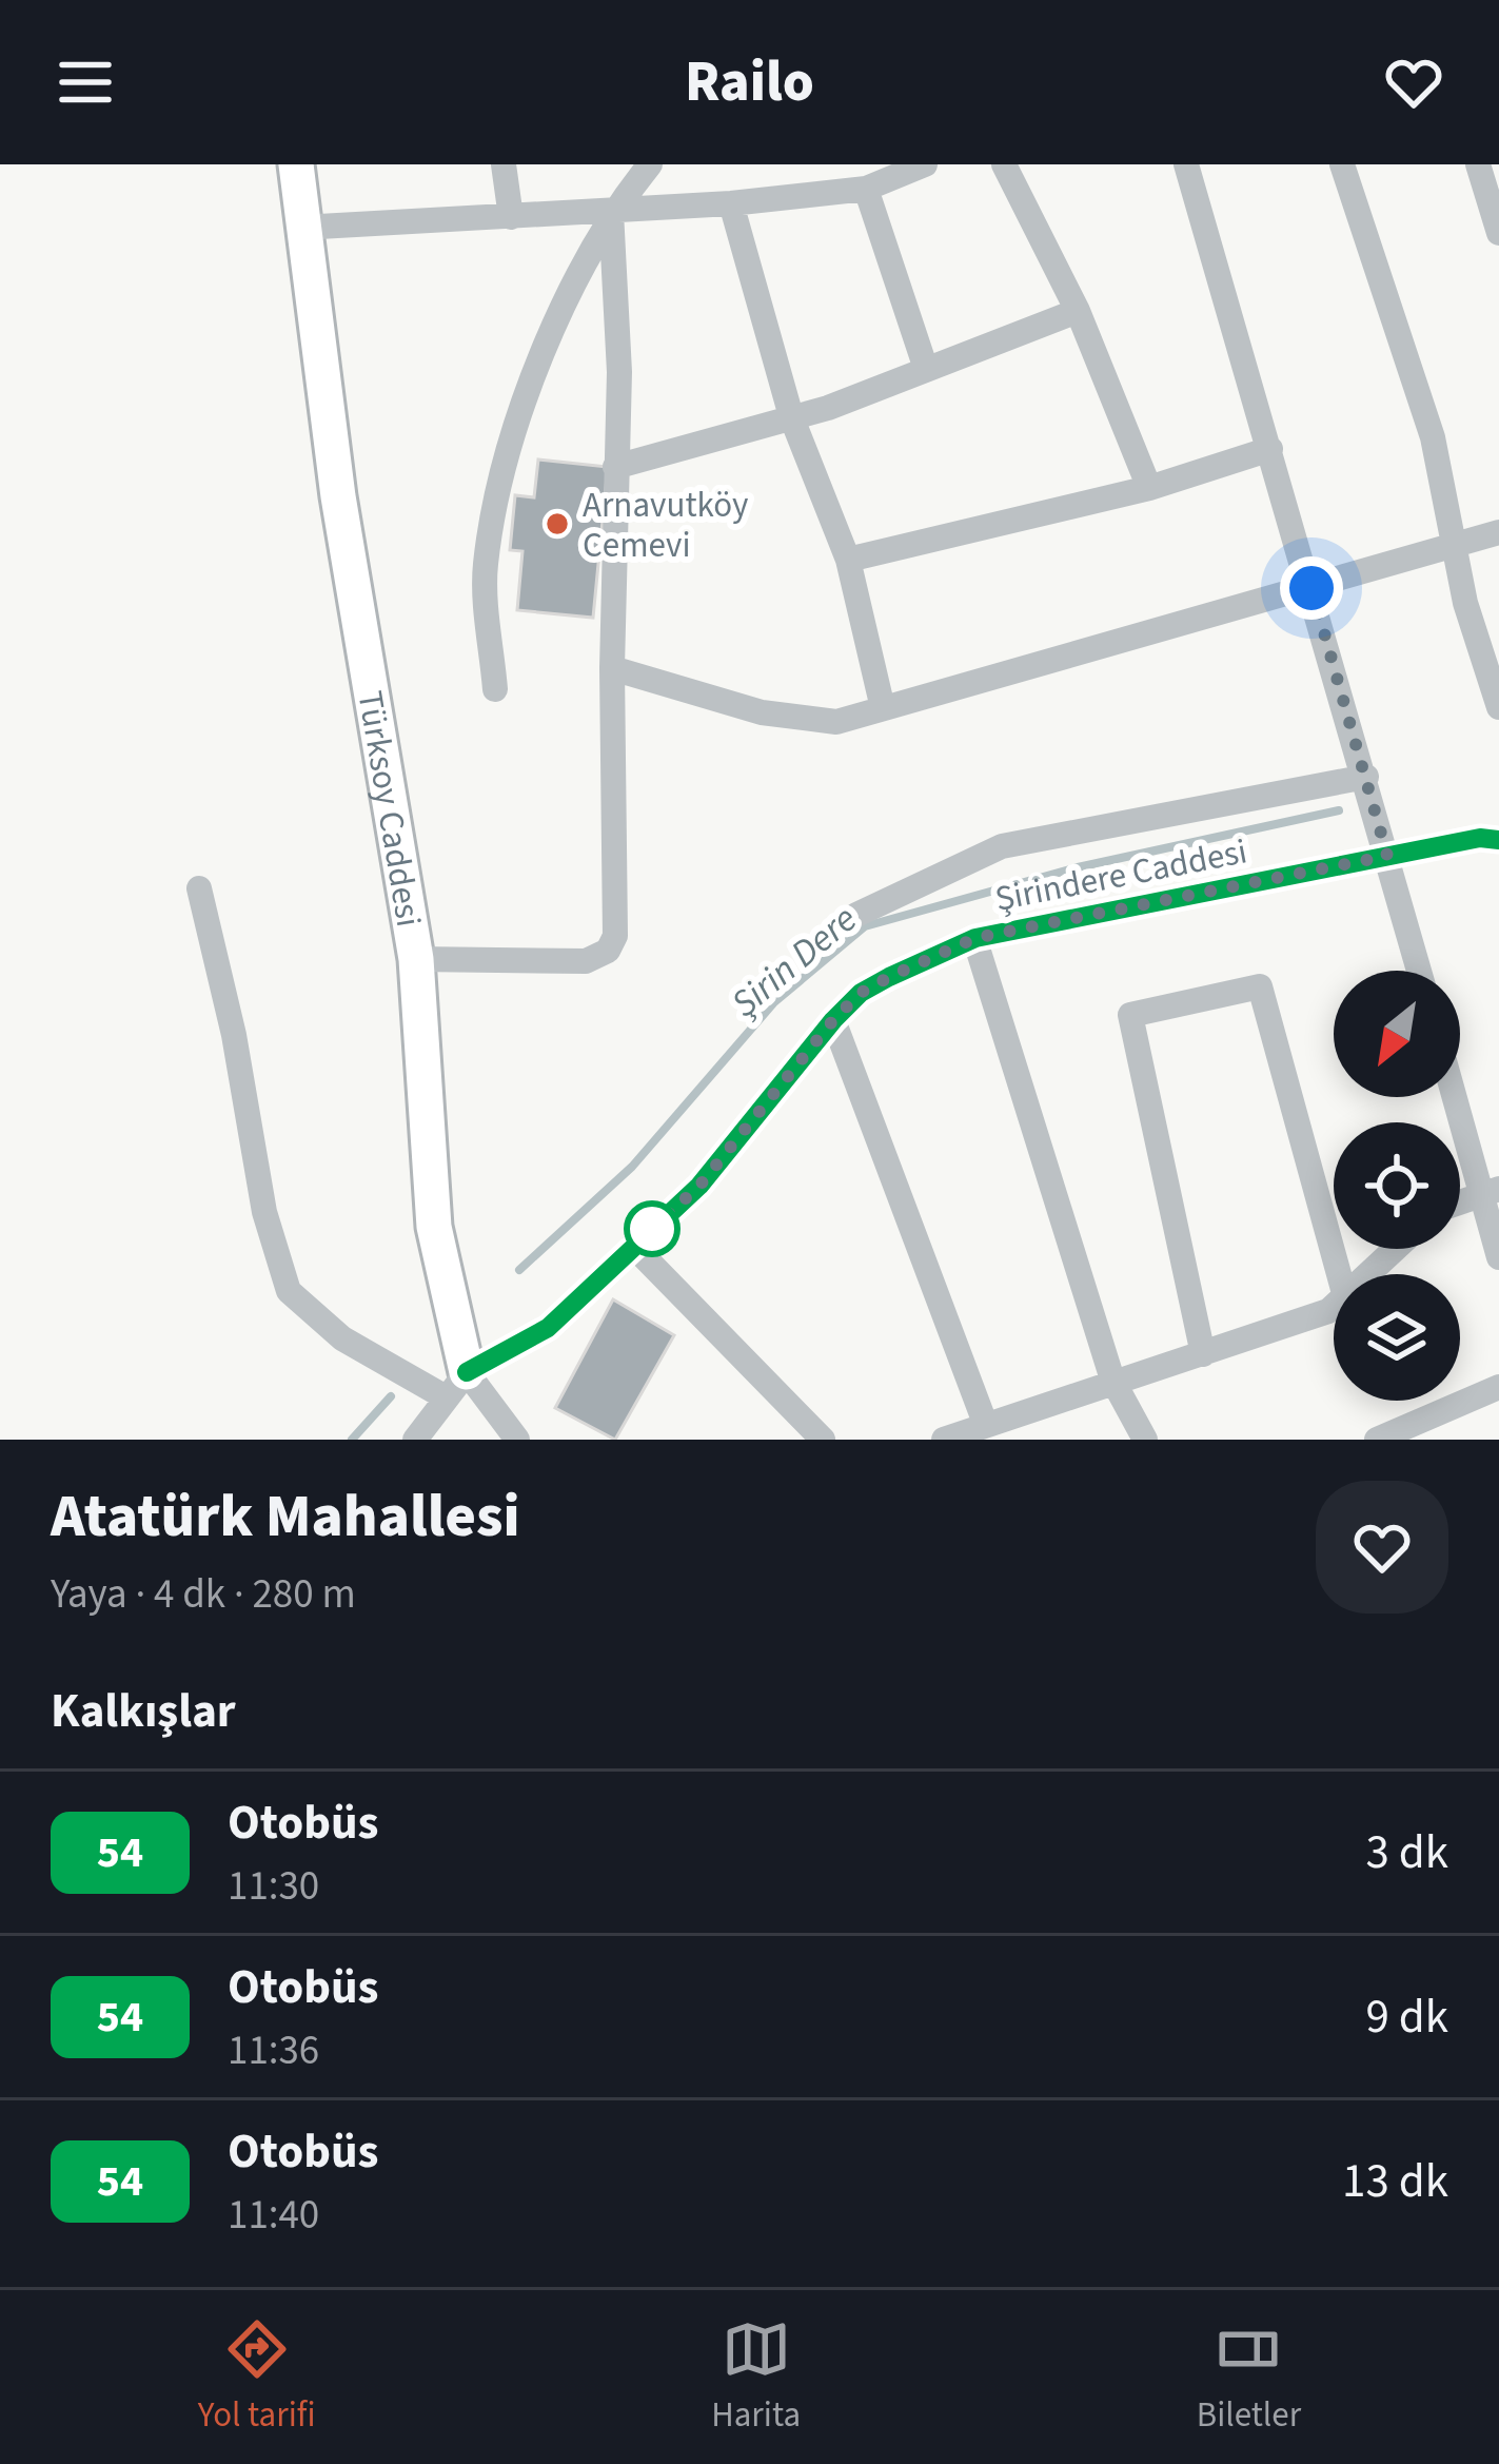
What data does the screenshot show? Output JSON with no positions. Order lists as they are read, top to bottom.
{
  "streets": {
    "main road": ["Türksoy Caddesi"],
    "street": ["Şirindere Caddesi"]
  },
  "crossings": [
    ["Türksoy Caddesi", "Şirindere Caddesi"]
  ],
  "water": ["Şirin Dere"],
  "places": ["Arnavutköy Cemevi"],
  "lines": ["bus line 54"],
  "north": "bottom left",
  "page": {
    "header": "Railo",
    "heading": [
      ["Atatürk Mahallesi", "Yaya · 4 dk · 280 m"],
      "Kalkışlar"
    ],
    "list": [
      {
        "mark": "54",
        "name": "Otobüs",
        "note": "11:30",
        "value": "3 dk"
      },
      {
        "mark": "54",
        "name": "Otobüs",
        "note": "11:36",
        "value": "9 dk"
      },
      {
        "mark": "54",
        "name": "Otobüs",
        "note": "11:40",
        "value": "13 dk"
      }
    ],
    "tabs": ["Yol tarifi", "Harita", "Biletler"]
  }
}
